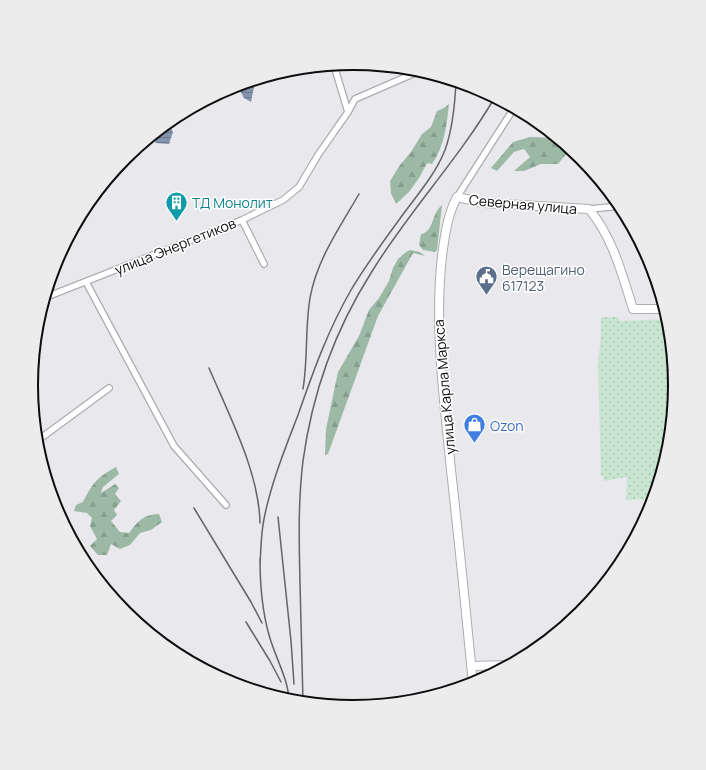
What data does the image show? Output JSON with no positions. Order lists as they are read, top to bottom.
{
  "streets": {
    "street": ["Северная улица", "улица Энергетиков", "улица Карла Маркса"]
  },
  "crossings": [
    ["Северная улица", "улица Карла Маркса"]
  ],
  "places": {
    "building": ["ТД Монолит"],
    "public building": ["Верещагино 617123"],
    "shop": ["Ozon"]
  }
}
